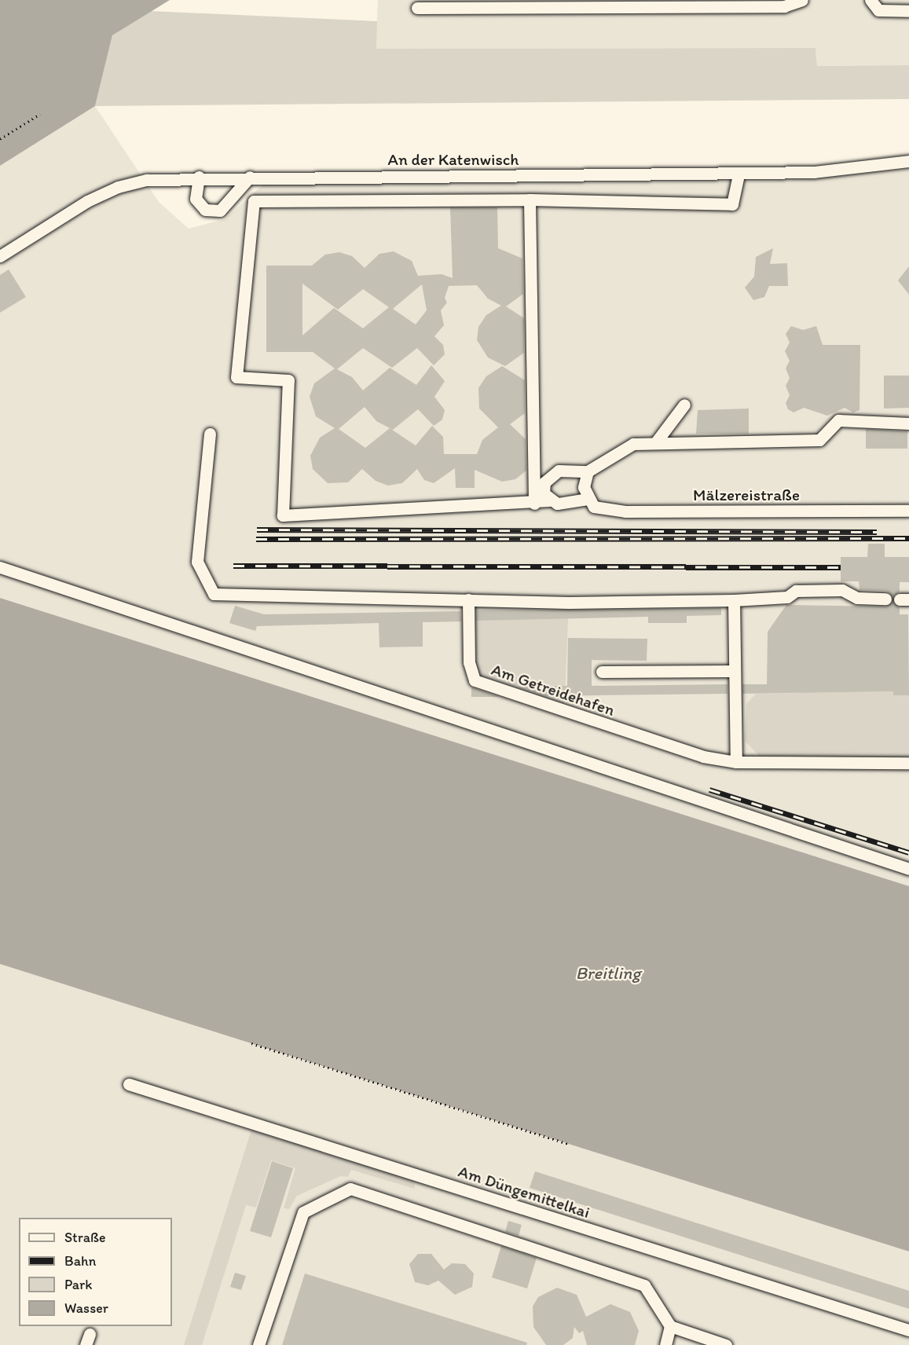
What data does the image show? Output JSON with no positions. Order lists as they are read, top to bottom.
{
  "streets": {
    "street": [
      "An der Katenwisch",
      "Mälzereistraße",
      "Am Getreidehafen",
      "Am Düngemittelkai"
    ]
  },
  "water": ["Breitling"],
  "legend": [
    "Straße",
    "Bahn",
    "Park",
    "Wasser"
  ]
}
